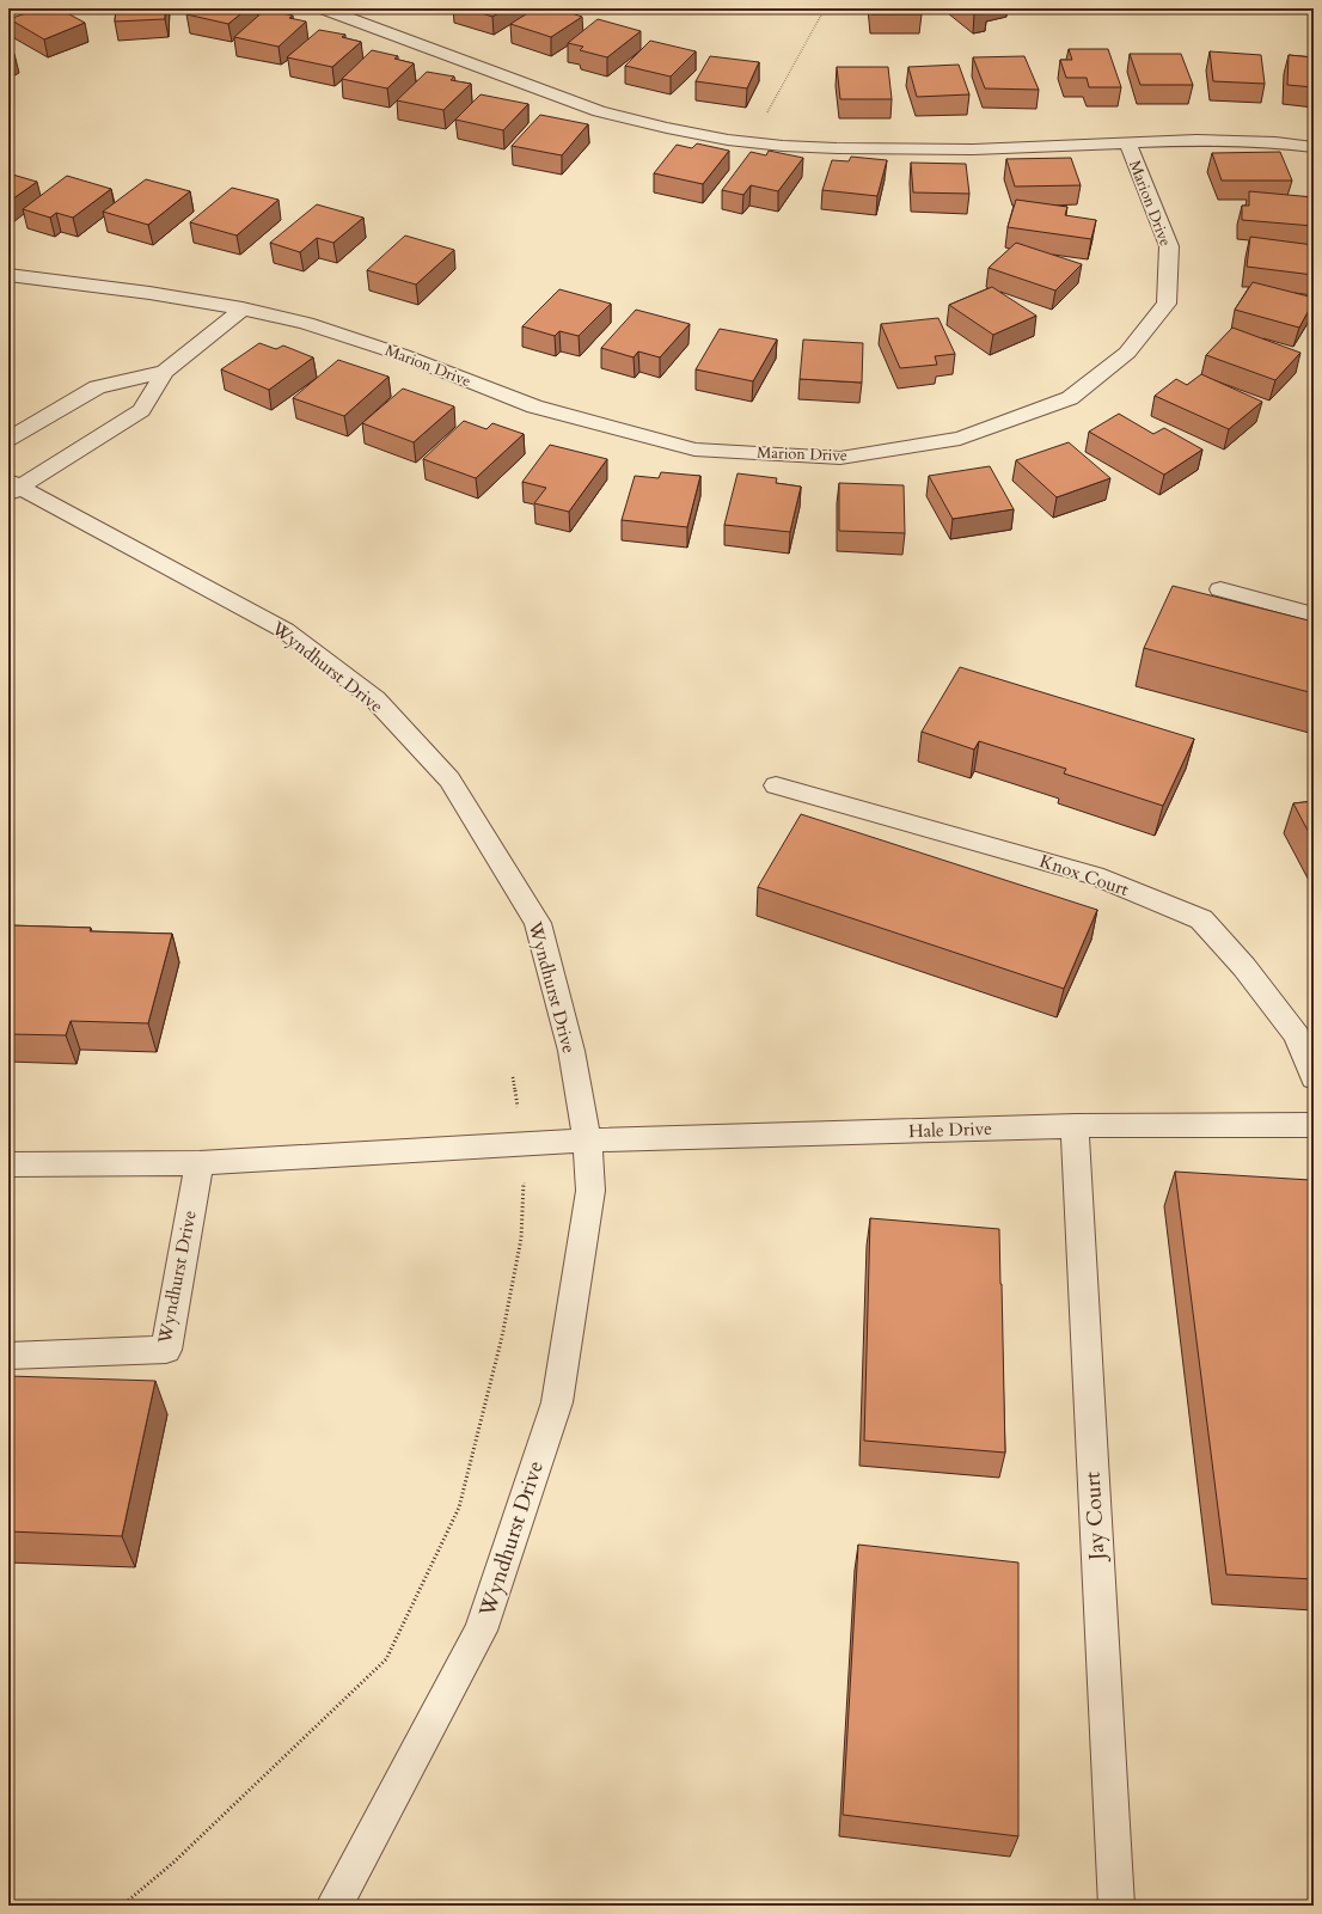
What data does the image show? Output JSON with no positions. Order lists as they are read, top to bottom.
{
  "streets": {
    "street": [
      "Marion Drive",
      "Wyndhurst Drive",
      "Knox Court",
      "Hale Drive",
      "Jay Court"
    ]
  },
  "crossings": [
    ["Wyndhurst Drive", "Hale Drive"],
    ["Hale Drive", "Jay Court"]
  ]
}
